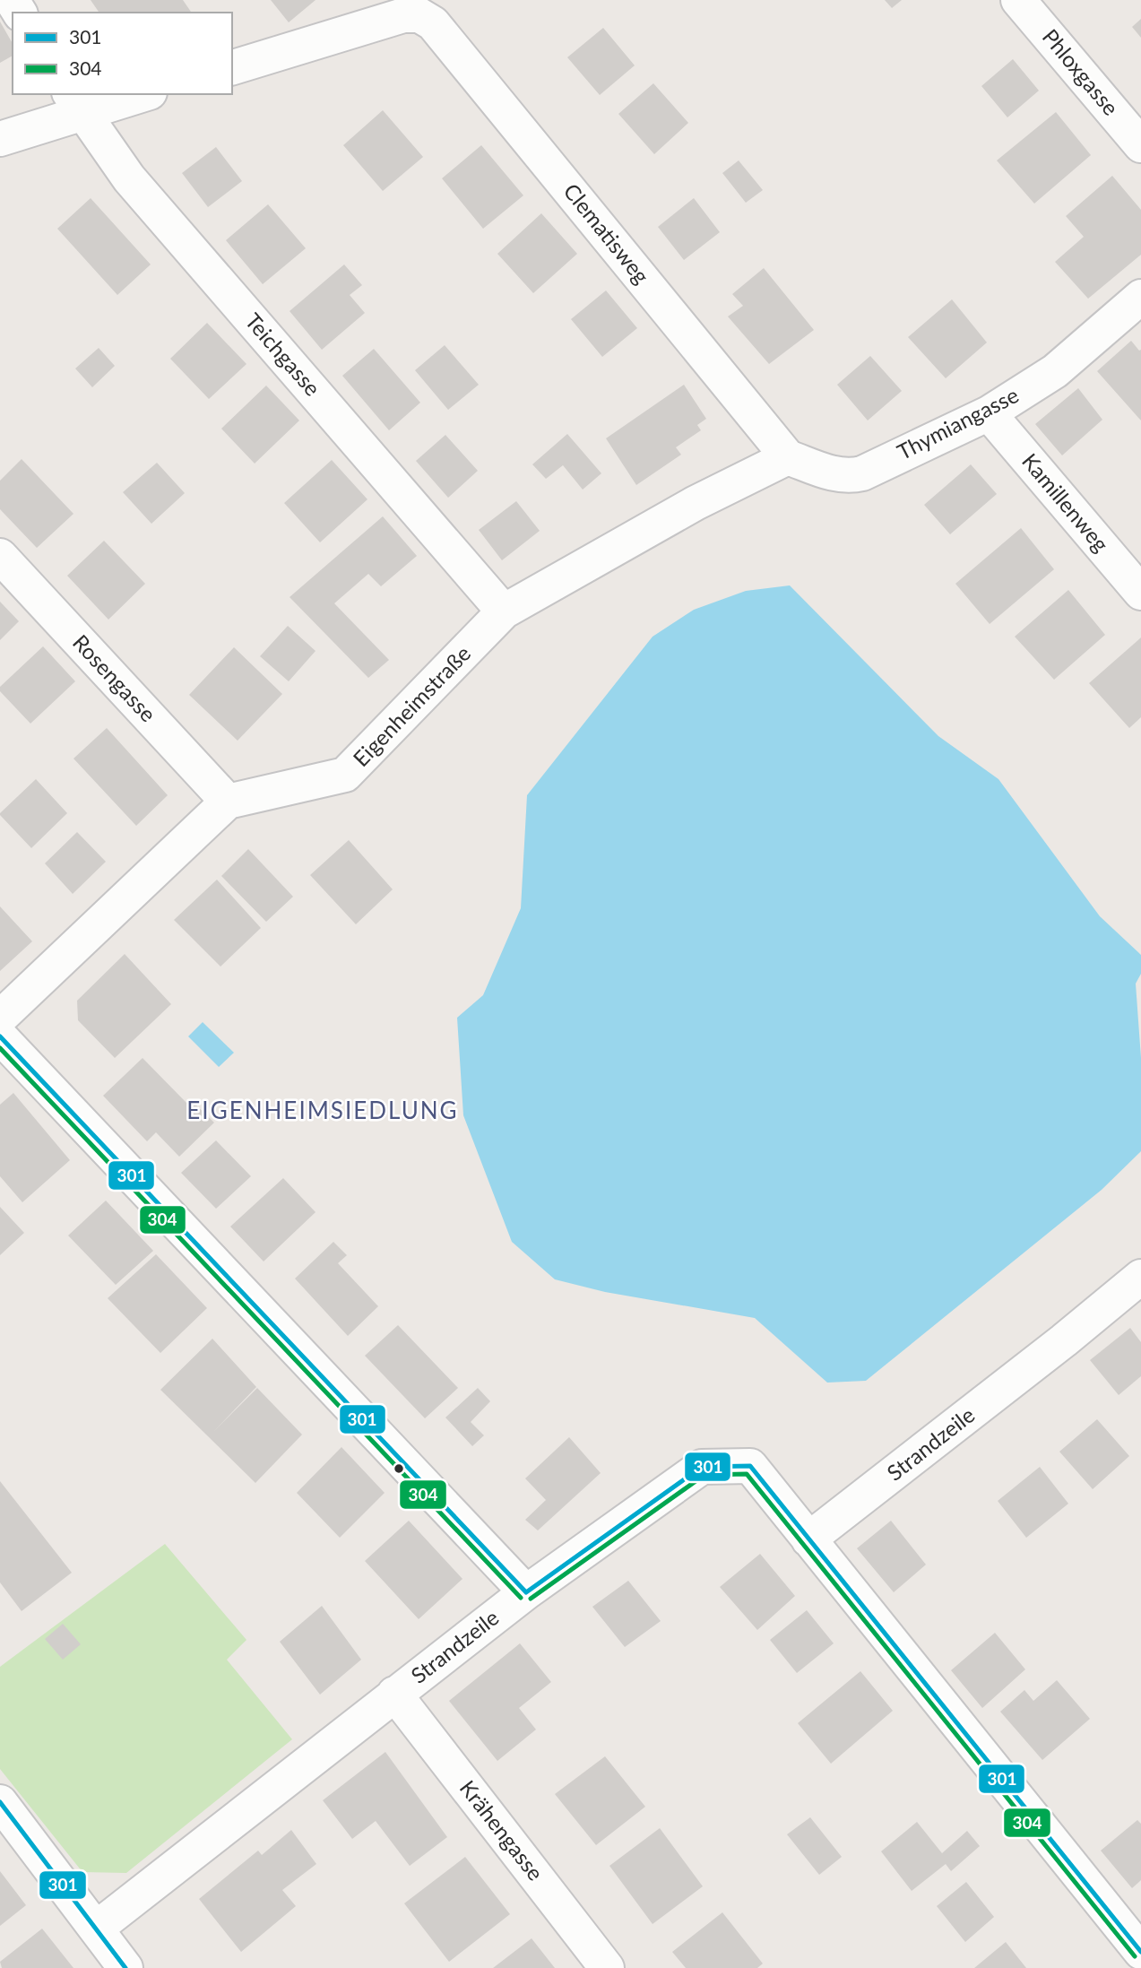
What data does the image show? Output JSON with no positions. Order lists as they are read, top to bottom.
{
  "streets": {
    "street": [
      "Phloxgasse",
      "Clematisweg",
      "Teichgasse",
      "Thymiangasse",
      "Kamillenweg",
      "Rosengasse",
      "Eigenheimstraße",
      "Strandzeile",
      "Krähengasse"
    ]
  },
  "crossings": [
    ["Clematisweg", "Thymiangasse"],
    ["Clematisweg", "Eigenheimstraße"],
    ["Teichgasse", "Eigenheimstraße"],
    ["Thymiangasse", "Kamillenweg"],
    ["Thymiangasse", "Eigenheimstraße"],
    ["Rosengasse", "Eigenheimstraße"],
    ["Strandzeile", "Krähengasse"]
  ],
  "districts": ["EIGENHEIMSIEDLUNG"],
  "lines": ["transit line 301", "transit line 304"],
  "legend": ["301", "304"]
}
